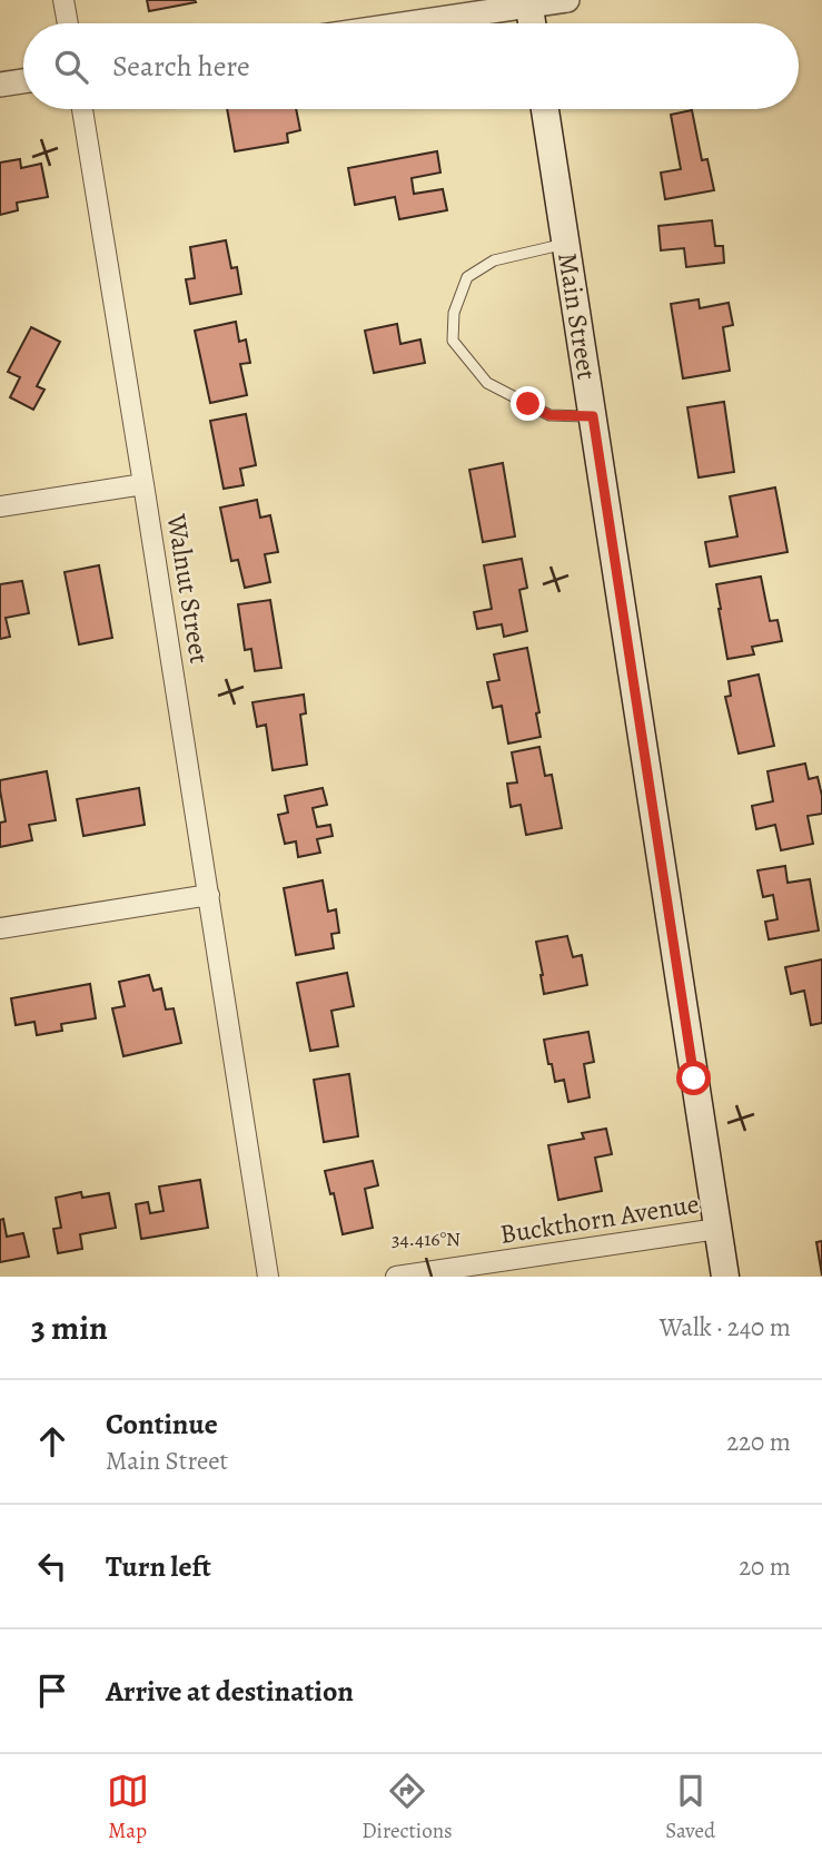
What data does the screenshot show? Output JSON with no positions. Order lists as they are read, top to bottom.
{
  "streets": {
    "main road": ["Main Street"],
    "street": ["Walnut Street", "Buckthorn Avenue"]
  },
  "crossings": [
    ["Main Street", "Buckthorn Avenue"]
  ],
  "page": {
    "search": "Search here",
    "heading": ["3 min", "Walk · 240 m"],
    "list": [
      ["Continue", "Main Street", "220 m"],
      ["Turn left", "20 m"],
      "Arrive at destination"
    ],
    "nav": ["Map", "Directions", "Saved"]
  },
  "coordinates": ["34.416°N"]
}
